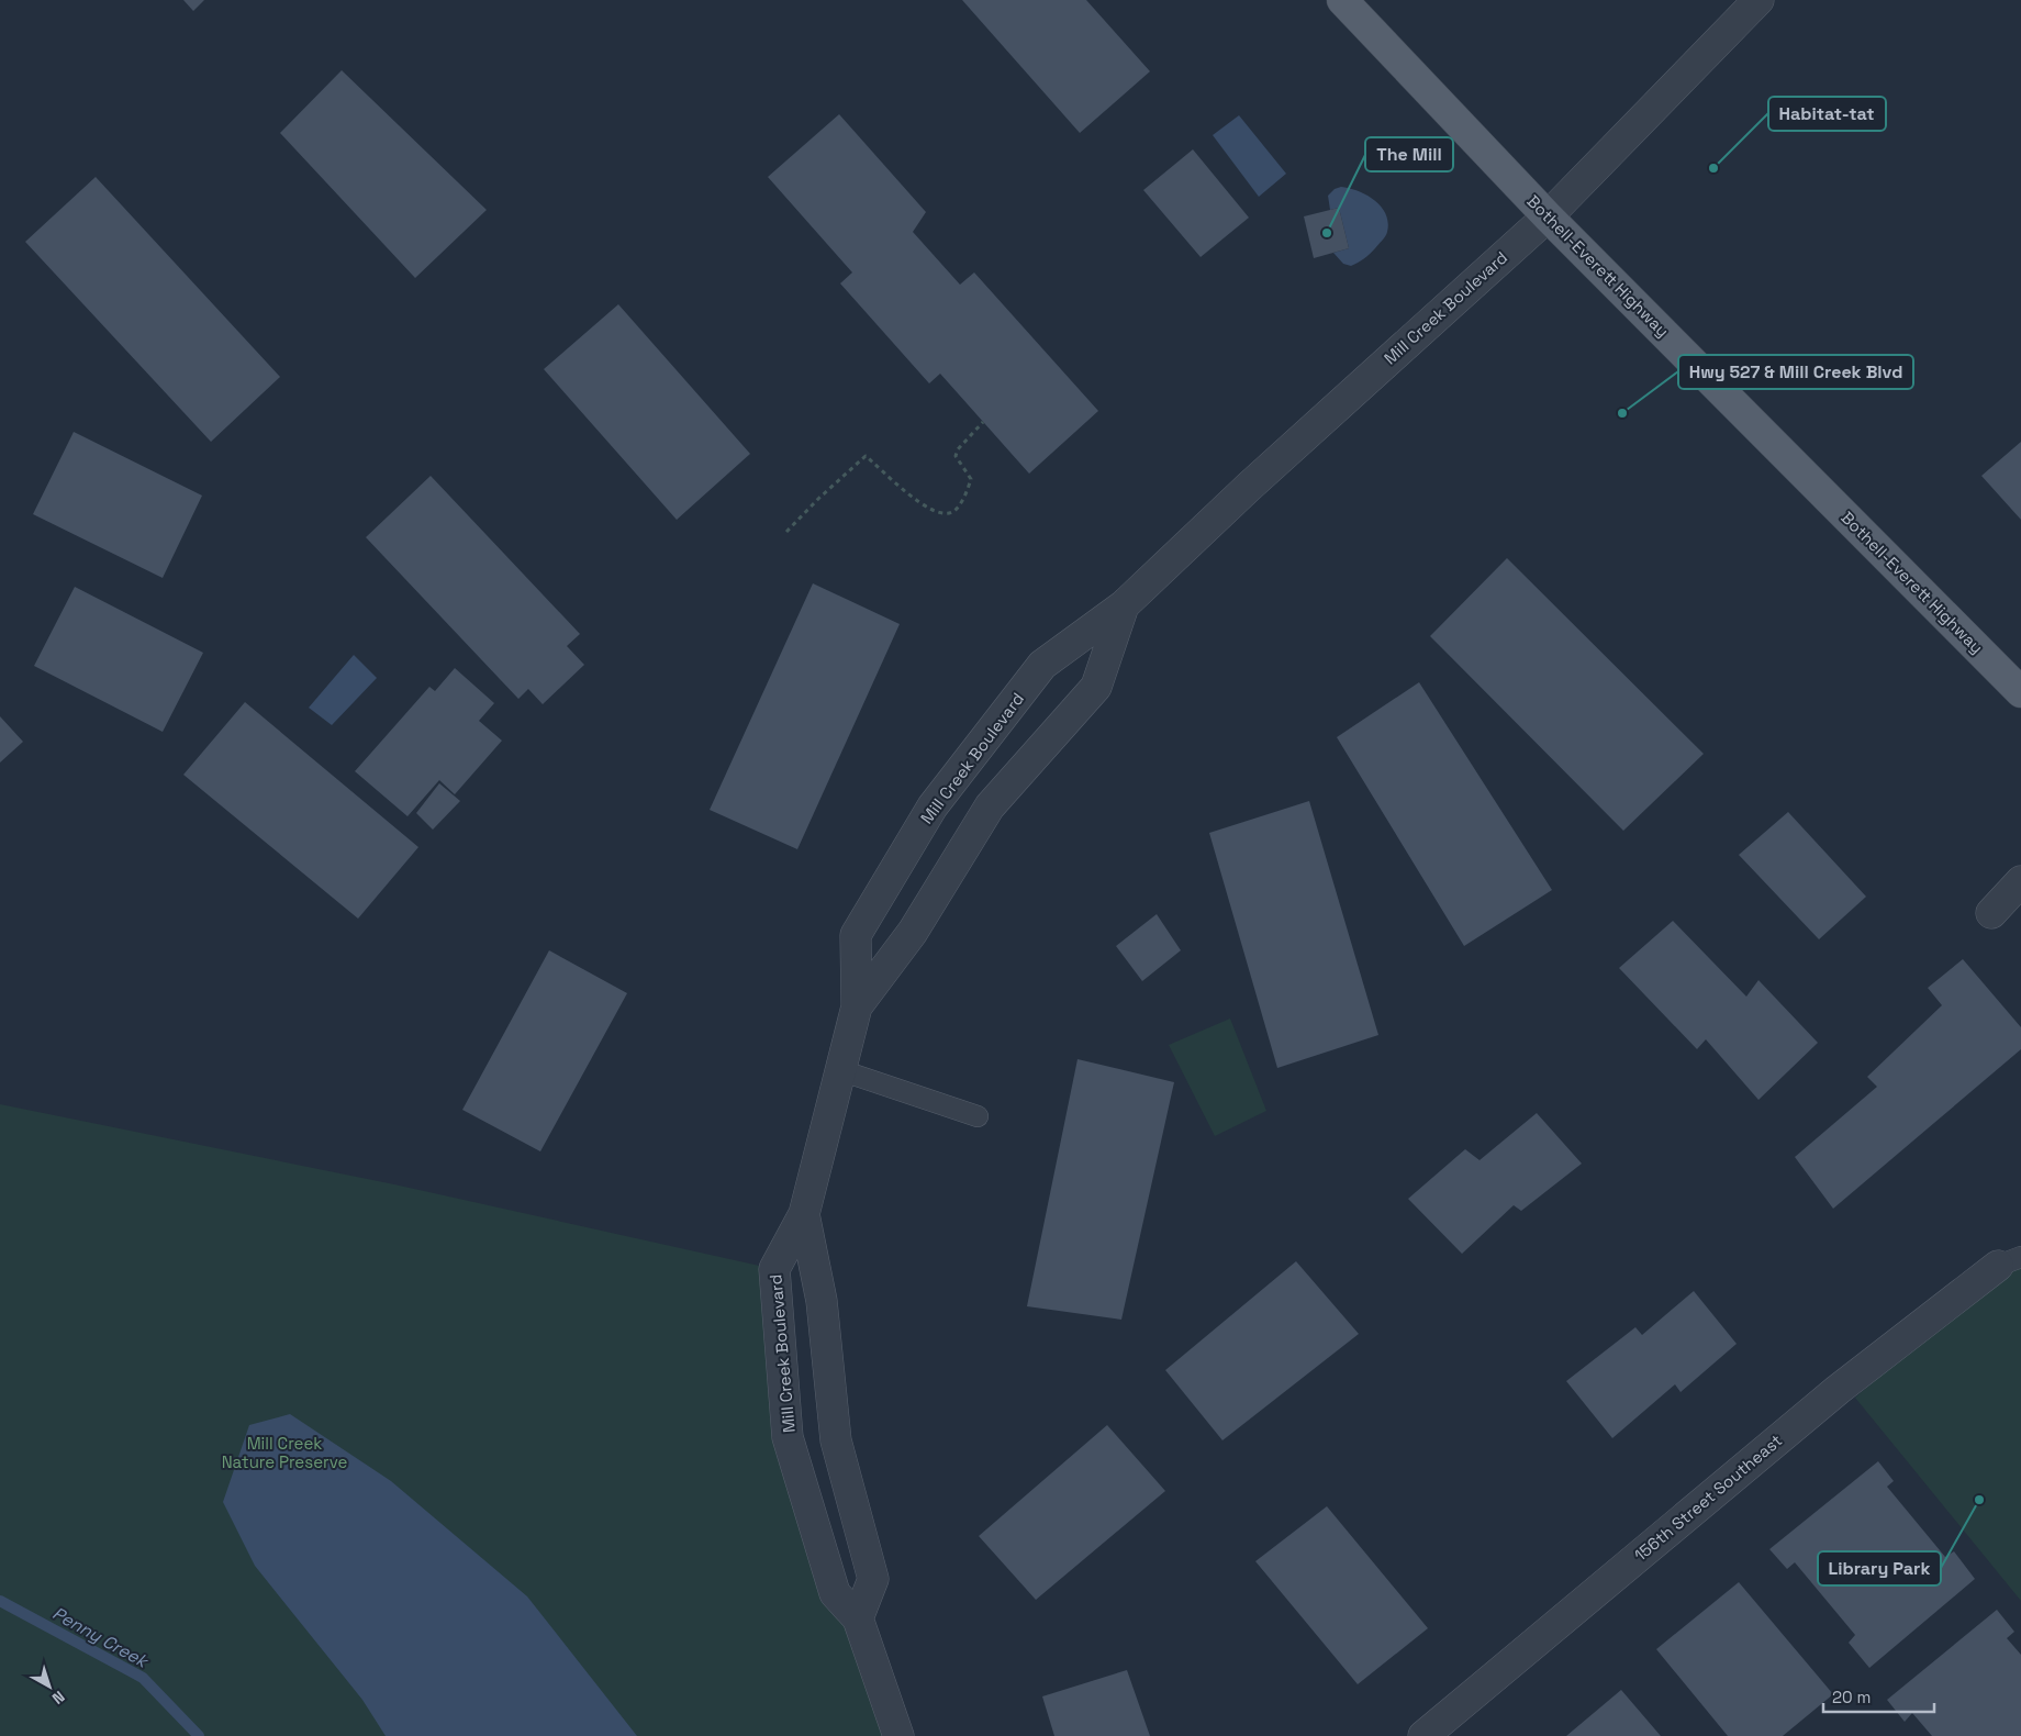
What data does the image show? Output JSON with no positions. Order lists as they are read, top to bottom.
{
  "streets": {
    "main road": ["Bothell-Everett Highway"],
    "street": ["Mill Creek Boulevard", "156th Street Southeast"]
  },
  "crossings": [
    ["Bothell-Everett Highway", "Mill Creek Boulevard"]
  ],
  "water": ["Penny Creek"],
  "parks": ["Mill Creek Nature Preserve"],
  "places": [
    "Habitat-tat",
    "The Mill",
    "Hwy 527 & Mill Creek Blvd",
    "Library Park"
  ],
  "scale_bar": "20 m",
  "north": "bottom right"
}
